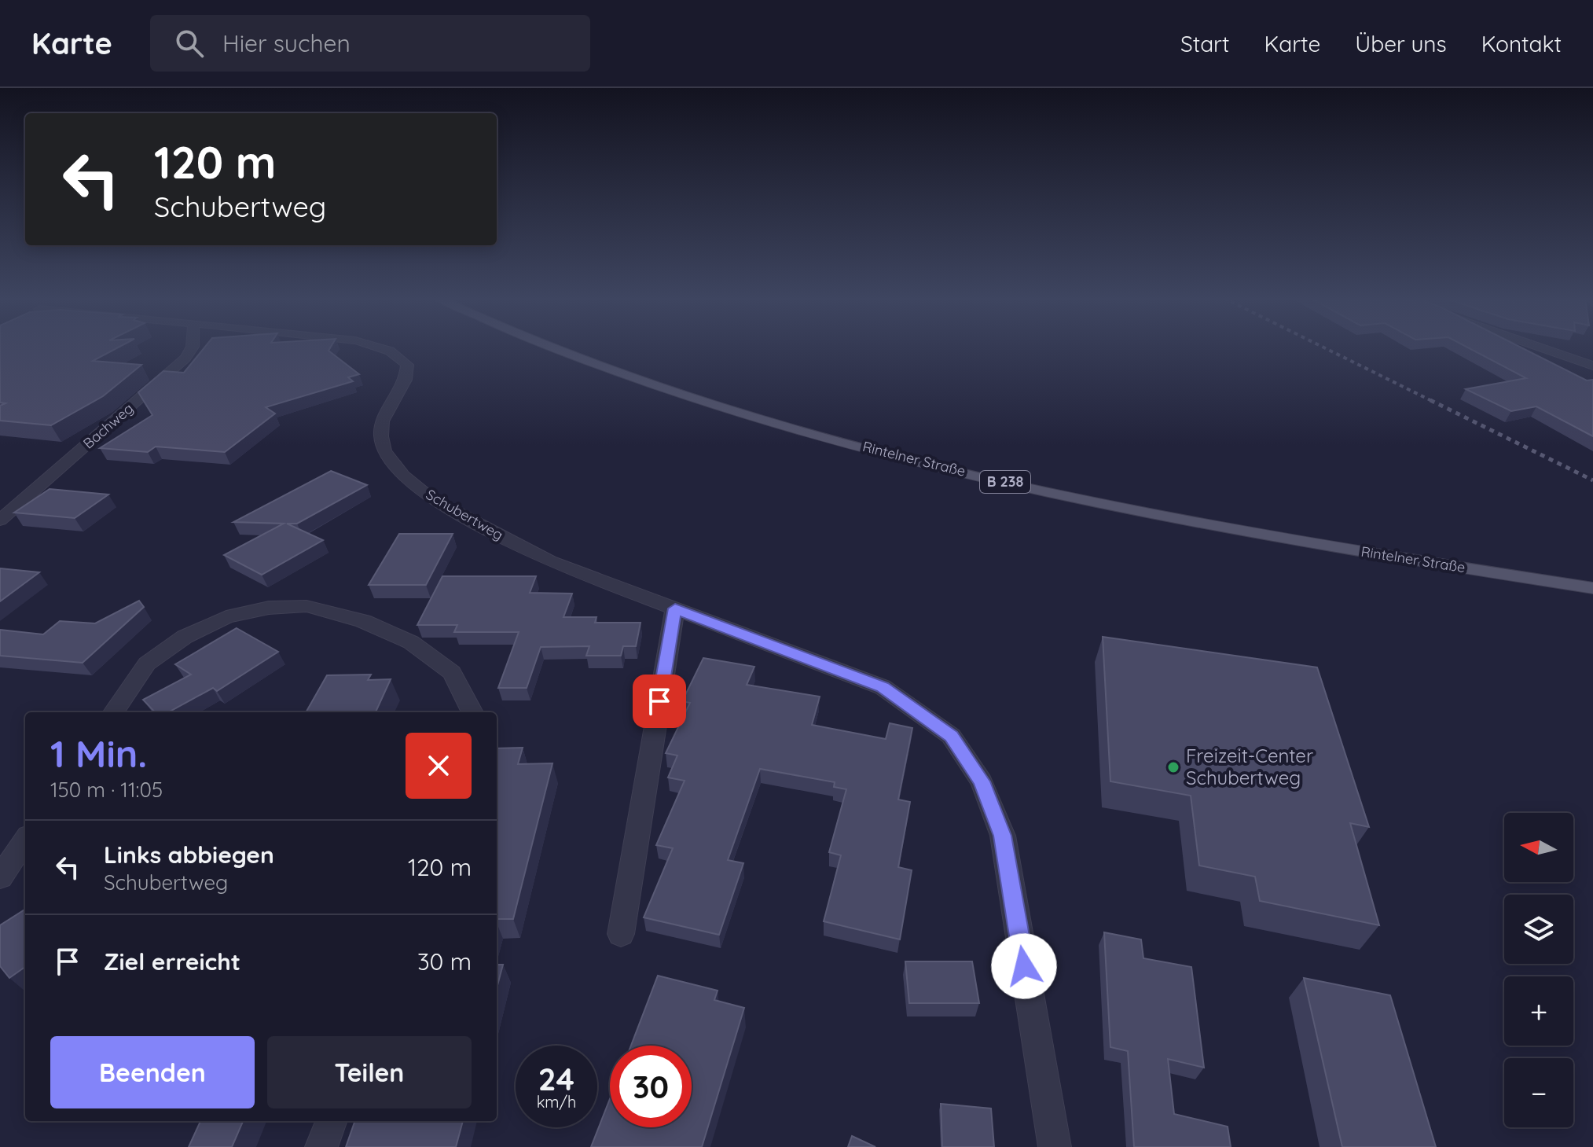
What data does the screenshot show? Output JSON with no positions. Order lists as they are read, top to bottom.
{
  "streets": {
    "main road": ["Rintelner Straße", "B 238"],
    "street": ["Bachweg", "Schubertweg"]
  },
  "places": ["Freizeit-Center Schubertweg"],
  "north": "left",
  "page": {
    "header": "Karte",
    "search": "Hier suchen",
    "nav": [
      "Start",
      "Karte",
      "Über uns",
      "Kontakt"
    ],
    "turn": ["120 m", "Schubertweg"],
    "heading": ["1 Min.", "150 m · 11:05"],
    "map_buttons": ["+", "−"],
    "list": [
      {
        "name": "Links abbiegen",
        "note": "Schubertweg",
        "value": "120 m"
      },
      {
        "name": "Ziel erreicht",
        "value": "30 m"
      }
    ],
    "buttons": ["Beenden", "Teilen"],
    "speed": "24 km/h",
    "limit": "30"
  }
}
